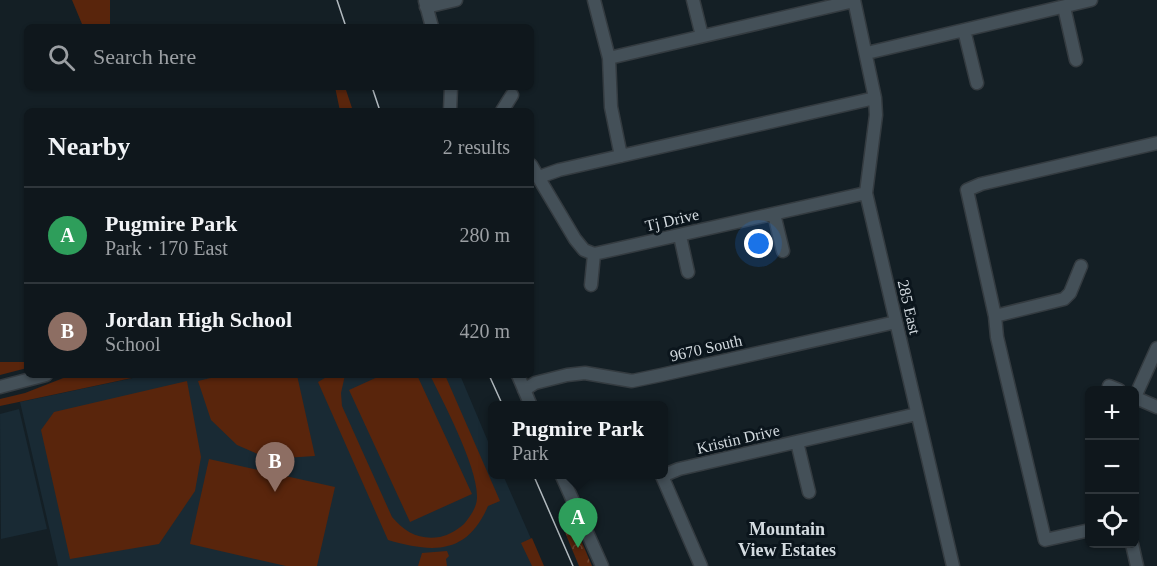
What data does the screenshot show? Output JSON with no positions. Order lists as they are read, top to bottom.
{
  "streets": {
    "street": [
      "Tj Drive",
      "285 East",
      "9670 South",
      "Kristin Drive"
    ]
  },
  "crossings": [
    ["Tj Drive", "285 East"],
    ["285 East", "9670 South"],
    ["285 East", "Kristin Drive"]
  ],
  "districts": ["Mountain View Estates"],
  "page": {
    "search": "Search here",
    "heading": ["Nearby", "2 results"],
    "list": [
      {
        "mark": "A",
        "name": "Pugmire Park",
        "note": "Park · 170 East",
        "value": "280 m"
      },
      {
        "mark": "B",
        "name": "Jordan High School",
        "note": "School",
        "value": "420 m"
      }
    ],
    "map_buttons": ["+", "−"],
    "popup": ["Pugmire Park", "Park"],
    "pins": ["B", "A"]
  }
}
